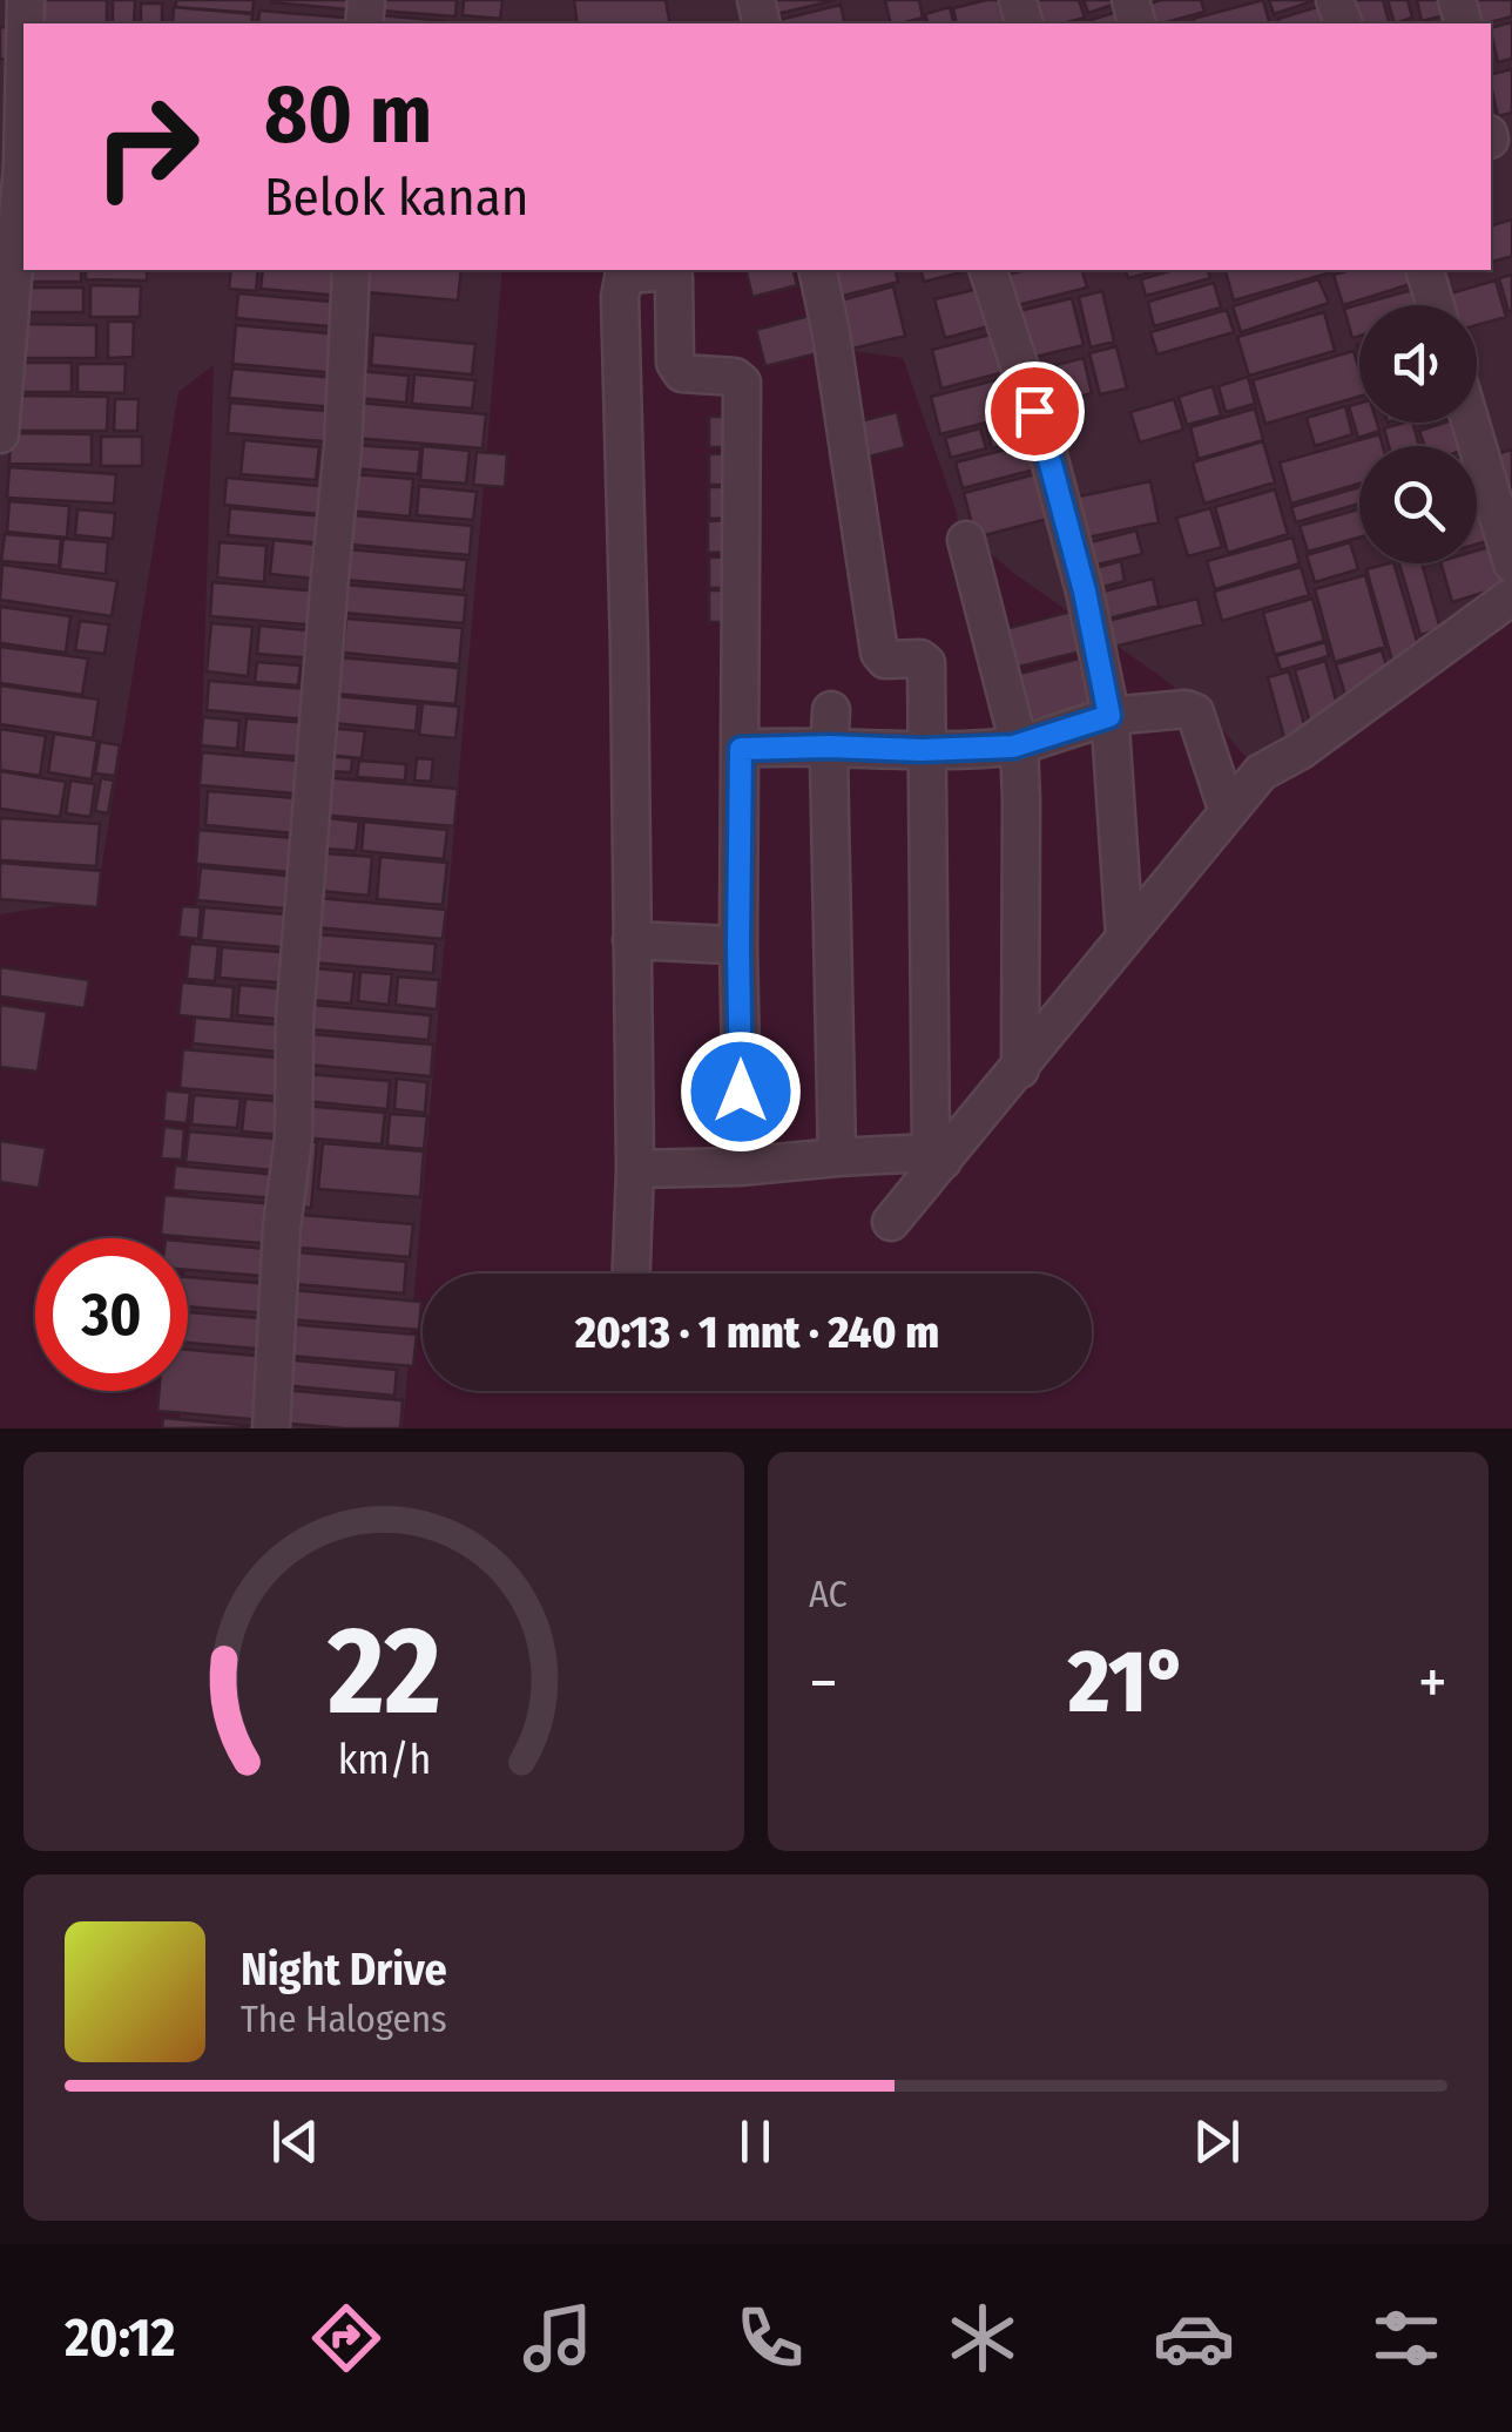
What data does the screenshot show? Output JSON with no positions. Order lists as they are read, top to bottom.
{
  "page": {
    "turn": ["80 m", "Belok kanan"],
    "limit": "30",
    "trip": "20:13 · 1 mnt · 240 m",
    "tile": "AC",
    "heat": ["−", "21°", "+"],
    "song": ["Night Drive", "The Halogens"],
    "tabs": "20:12",
    "gauge": ["22", "km/h"]
  }
}
